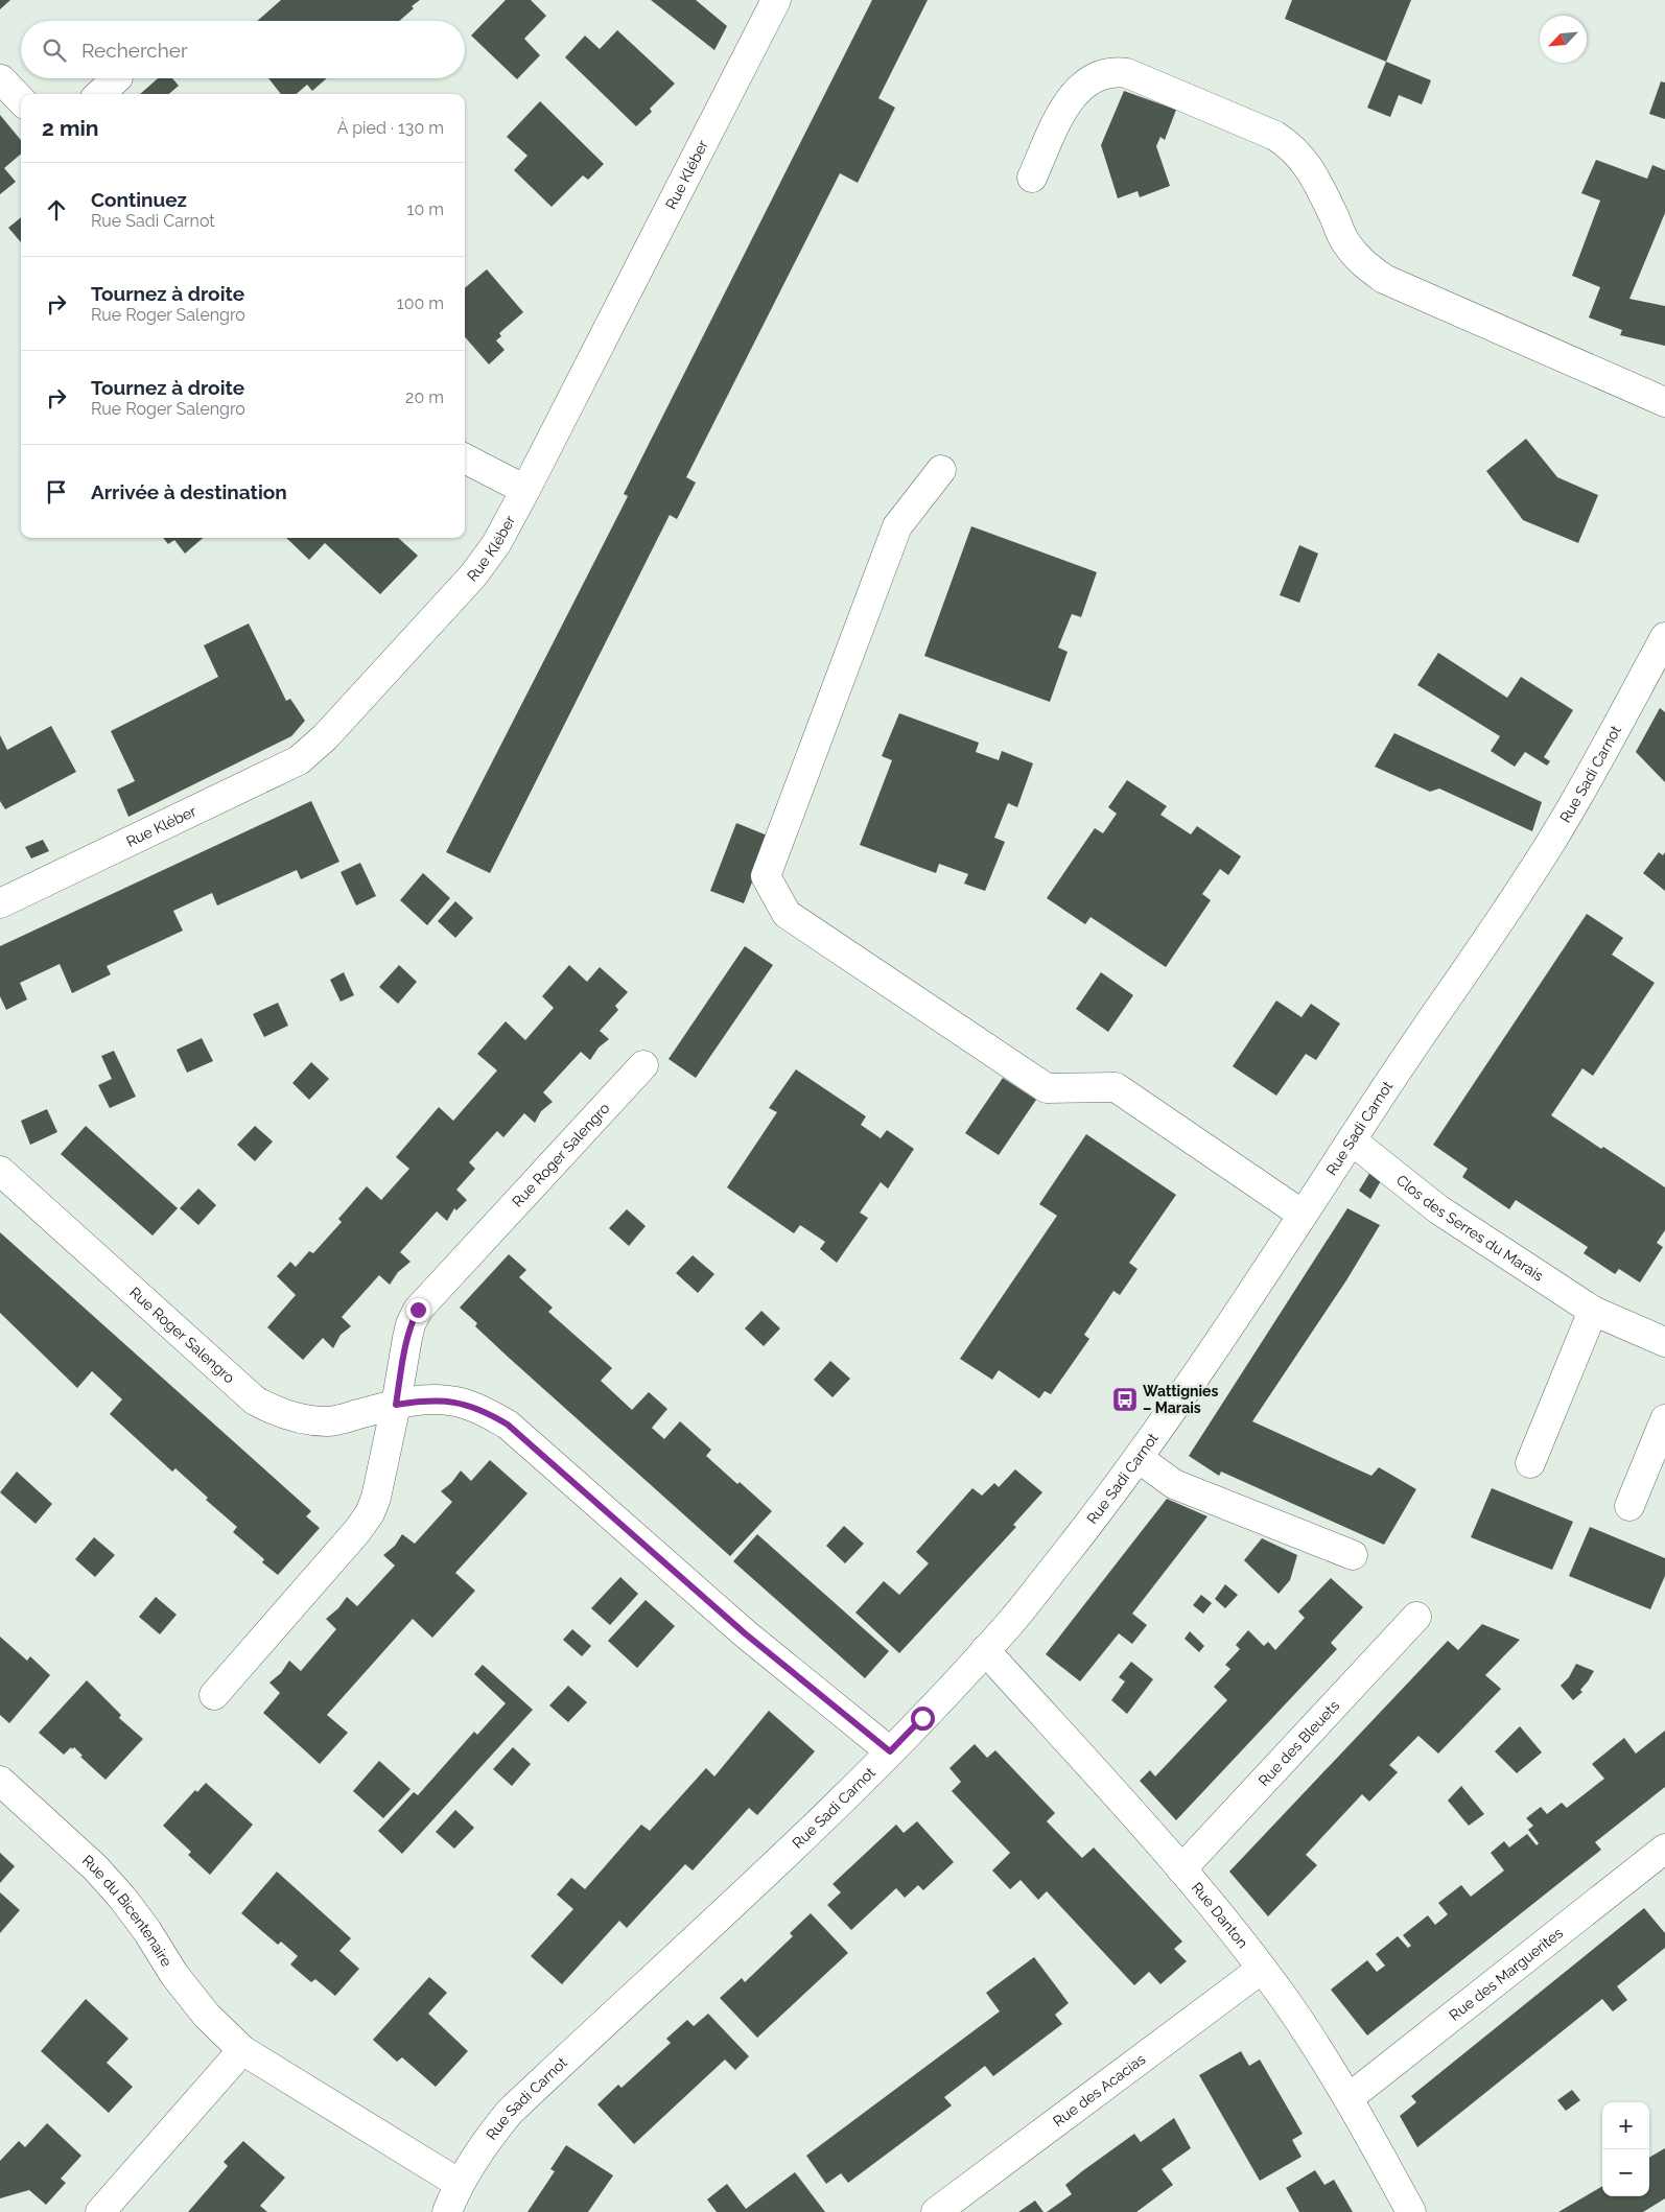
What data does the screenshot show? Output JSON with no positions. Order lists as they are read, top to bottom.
{
  "streets": {
    "street": [
      "Rue Kléber",
      "Rue Sadi Carnot",
      "Rue Roger Salengro",
      "Clos des Serres du Marais",
      "Rue des Bleuets",
      "Rue du Bicentenaire",
      "Rue Danton",
      "Rue des Marguerites",
      "Rue des Acacias"
    ]
  },
  "crossings": [
    ["Rue Sadi Carnot", "Rue Roger Salengro"],
    ["Rue Sadi Carnot", "Clos des Serres du Marais"],
    ["Rue Sadi Carnot", "Rue du Bicentenaire"],
    ["Rue Sadi Carnot", "Rue Danton"],
    ["Rue des Bleuets", "Rue Danton"],
    ["Rue Danton", "Rue des Marguerites"],
    ["Rue Danton", "Rue des Acacias"]
  ],
  "places": {
    "bus stop": ["Wattignies – Marais"]
  },
  "north": "bottom left",
  "page": {
    "search": "Rechercher",
    "heading": ["2 min", "À pied · 130 m"],
    "list": [
      ["Continuez", "Rue Sadi Carnot", "10 m"],
      ["Tournez à droite", "Rue Roger Salengro", "100 m"],
      ["Tournez à droite", "Rue Roger Salengro", "20 m"],
      "Arrivée à destination"
    ],
    "map_buttons": ["+", "−"]
  }
}
